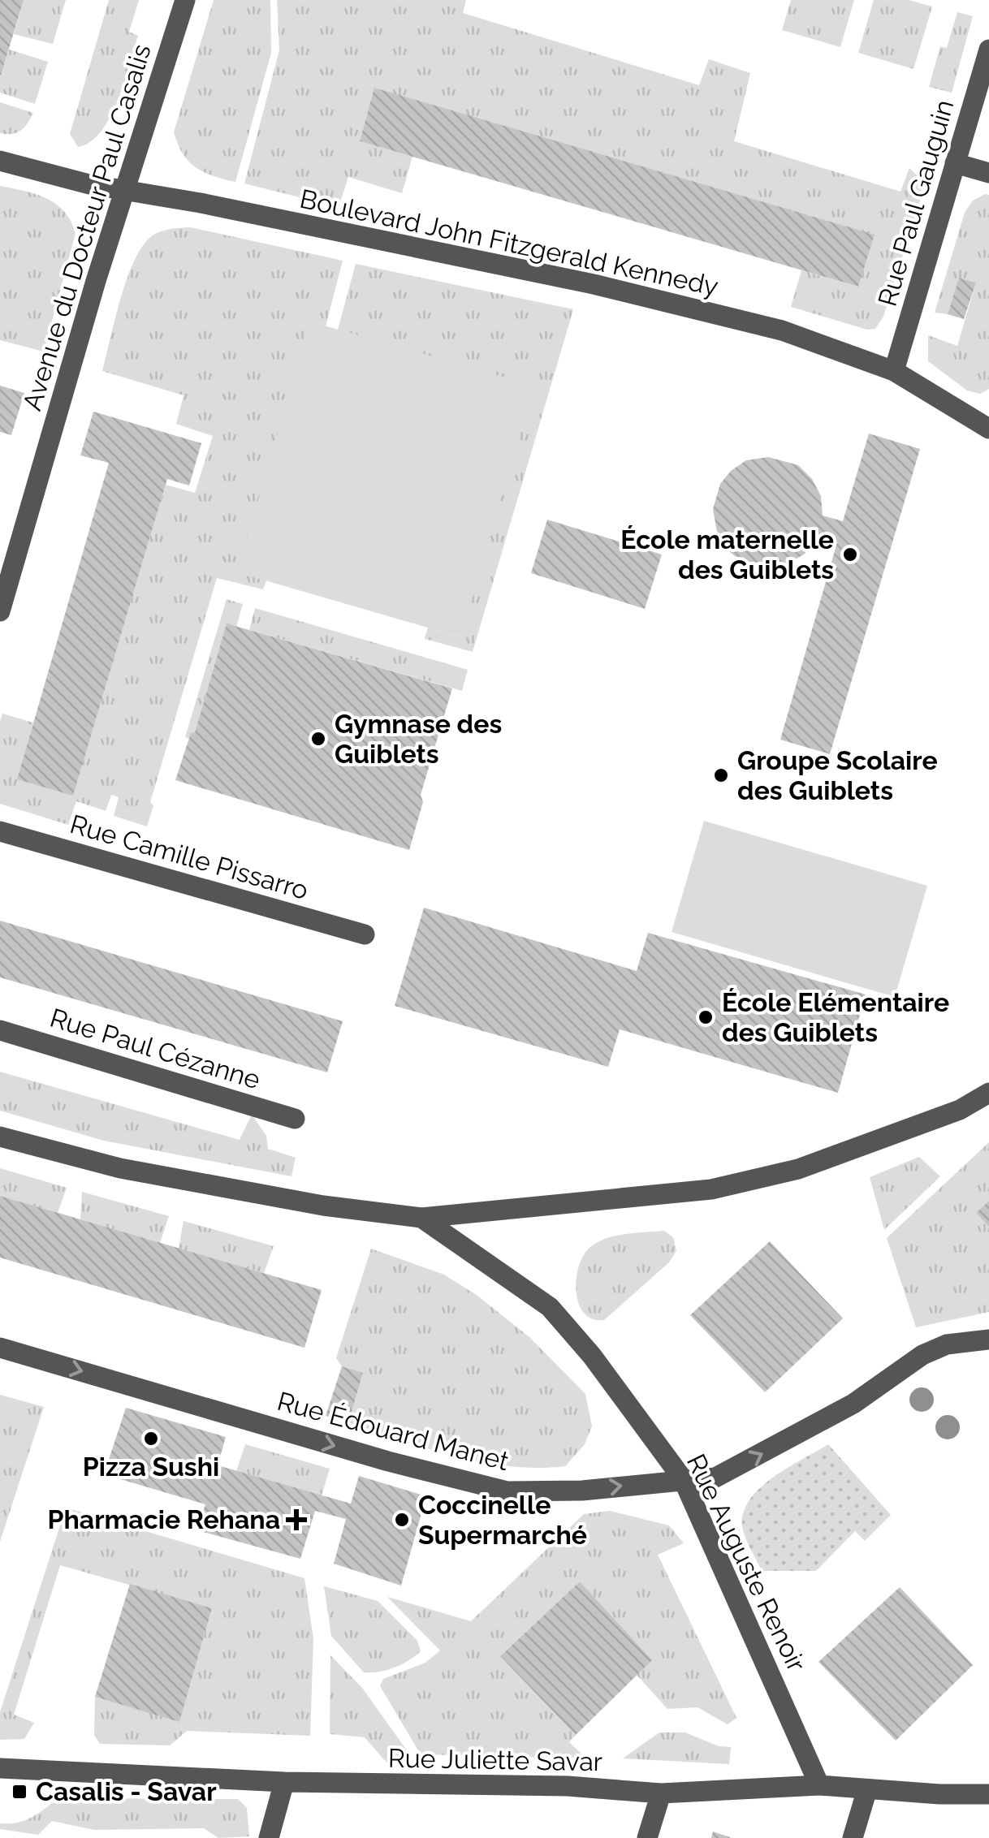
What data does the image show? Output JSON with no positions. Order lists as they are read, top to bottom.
{
  "streets": {
    "street": [
      "Rue Paul Gauguin",
      "Avenue du Docteur Paul Casalis",
      "Boulevard John Fitzgerald Kennedy",
      "Rue Camille Pissarro",
      "Rue Paul Cézanne",
      "Rue Édouard Manet",
      "Rue Auguste Renoir",
      "Rue Juliette Savar"
    ]
  },
  "crossings": [
    ["Rue Paul Gauguin", "Boulevard John Fitzgerald Kennedy"],
    ["Avenue du Docteur Paul Casalis", "Boulevard John Fitzgerald Kennedy"],
    ["Rue Édouard Manet", "Rue Auguste Renoir"],
    ["Rue Auguste Renoir", "Rue Juliette Savar"]
  ],
  "one_way": ["Rue Édouard Manet"],
  "places": {
    "other": [
      "École maternelle des Guiblets",
      "Gymnase des Guiblets",
      "Groupe Scolaire des Guiblets",
      "École Elémentaire des Guiblets",
      "Pizza Sushi",
      "Coccinelle Supermarché"
    ],
    "health": ["Pharmacie Rehana"],
    "transit": ["Casalis - Savar"]
  }
}
